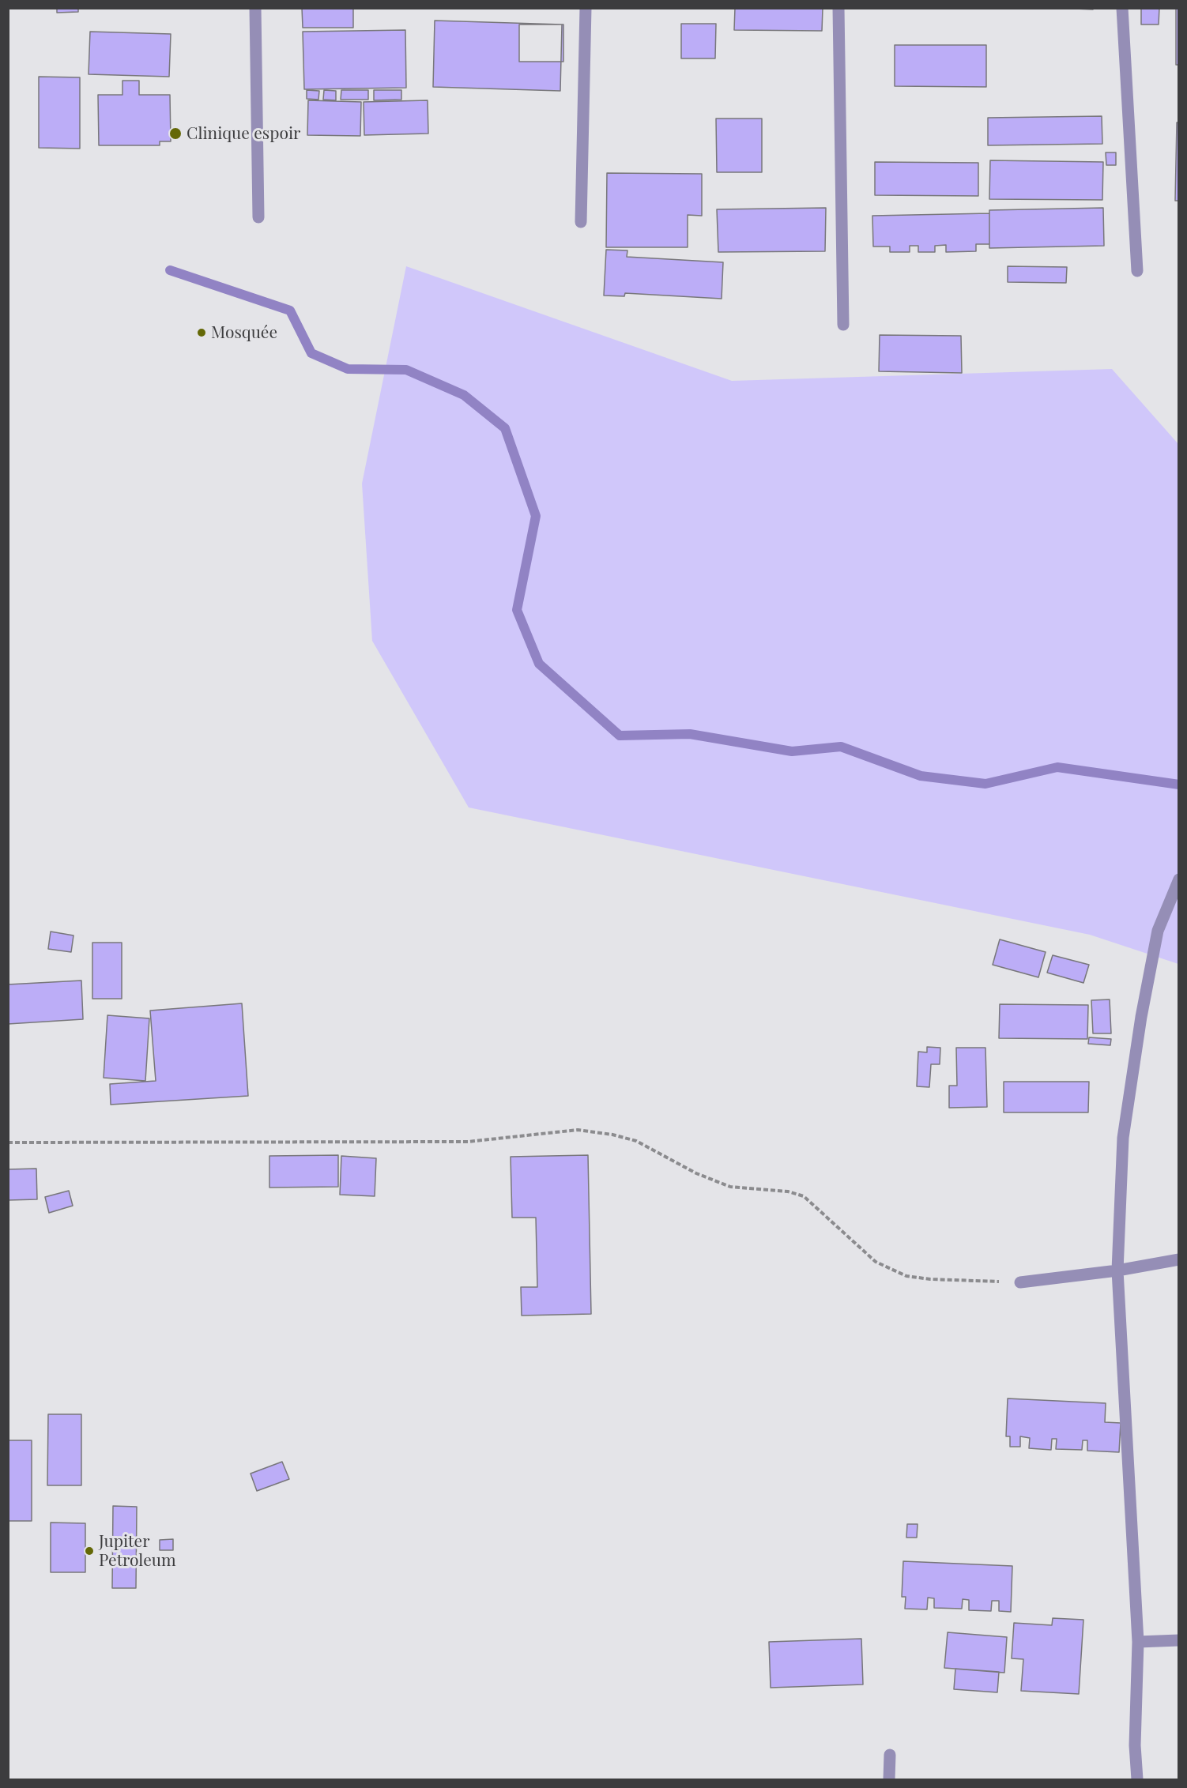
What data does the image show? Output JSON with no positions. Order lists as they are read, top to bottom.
{
  "places": ["Clinique espoir", "Mosquée", "Jupiter Petroleum"]
}
